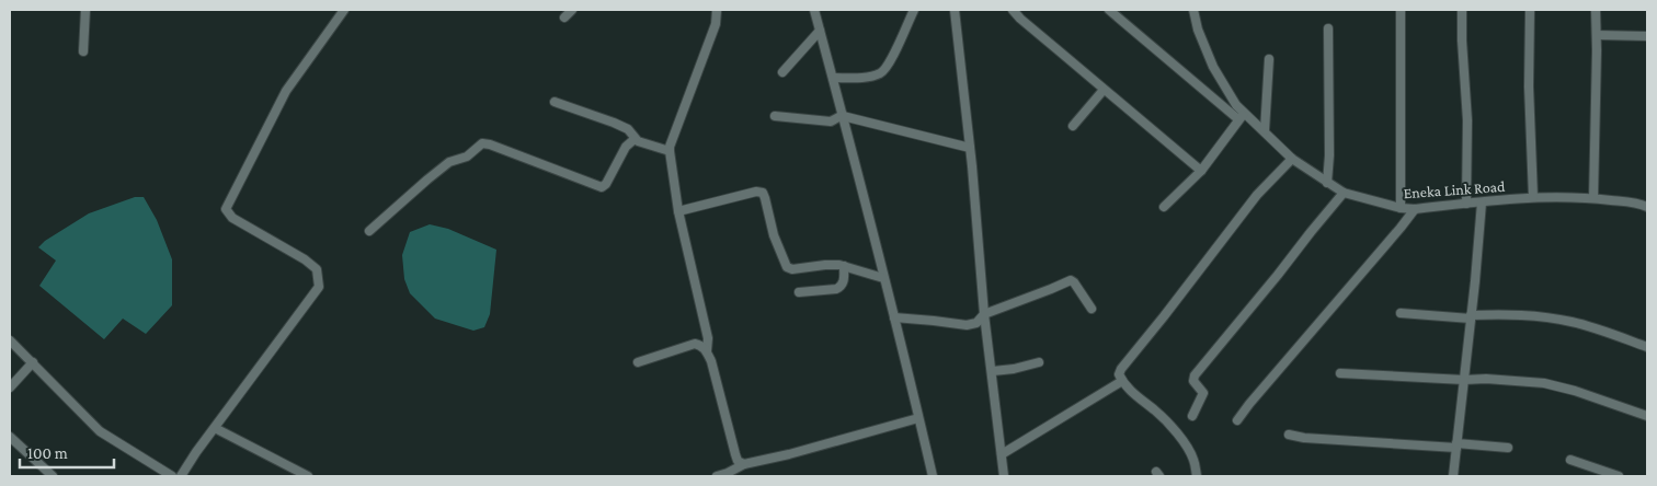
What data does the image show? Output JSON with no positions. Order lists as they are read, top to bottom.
{
  "streets": {
    "street": ["Eneka Link Road"]
  },
  "scale_bar": "100 m"
}
